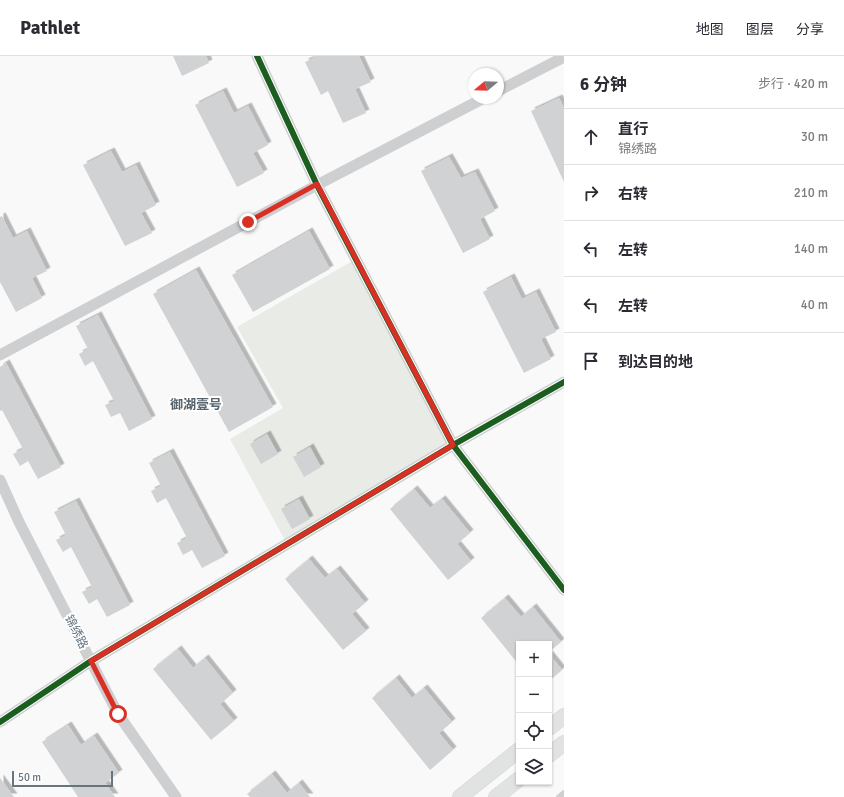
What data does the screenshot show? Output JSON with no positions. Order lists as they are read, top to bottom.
{
  "streets": {
    "street": ["锦绣路"]
  },
  "districts": ["御湖壹号"],
  "scale_bar": "50 m",
  "north": "left",
  "page": {
    "header": "Pathlet",
    "nav": ["地图", "图层", "分享"],
    "heading": ["6 分钟", "步行 · 420 m"],
    "list": [
      ["直行", "锦绣路", "30 m"],
      ["右转", "210 m"],
      ["左转", "140 m"],
      ["左转", "40 m"],
      "到达目的地"
    ],
    "map_buttons": ["+", "−"],
    "scale": "50 m"
  }
}
